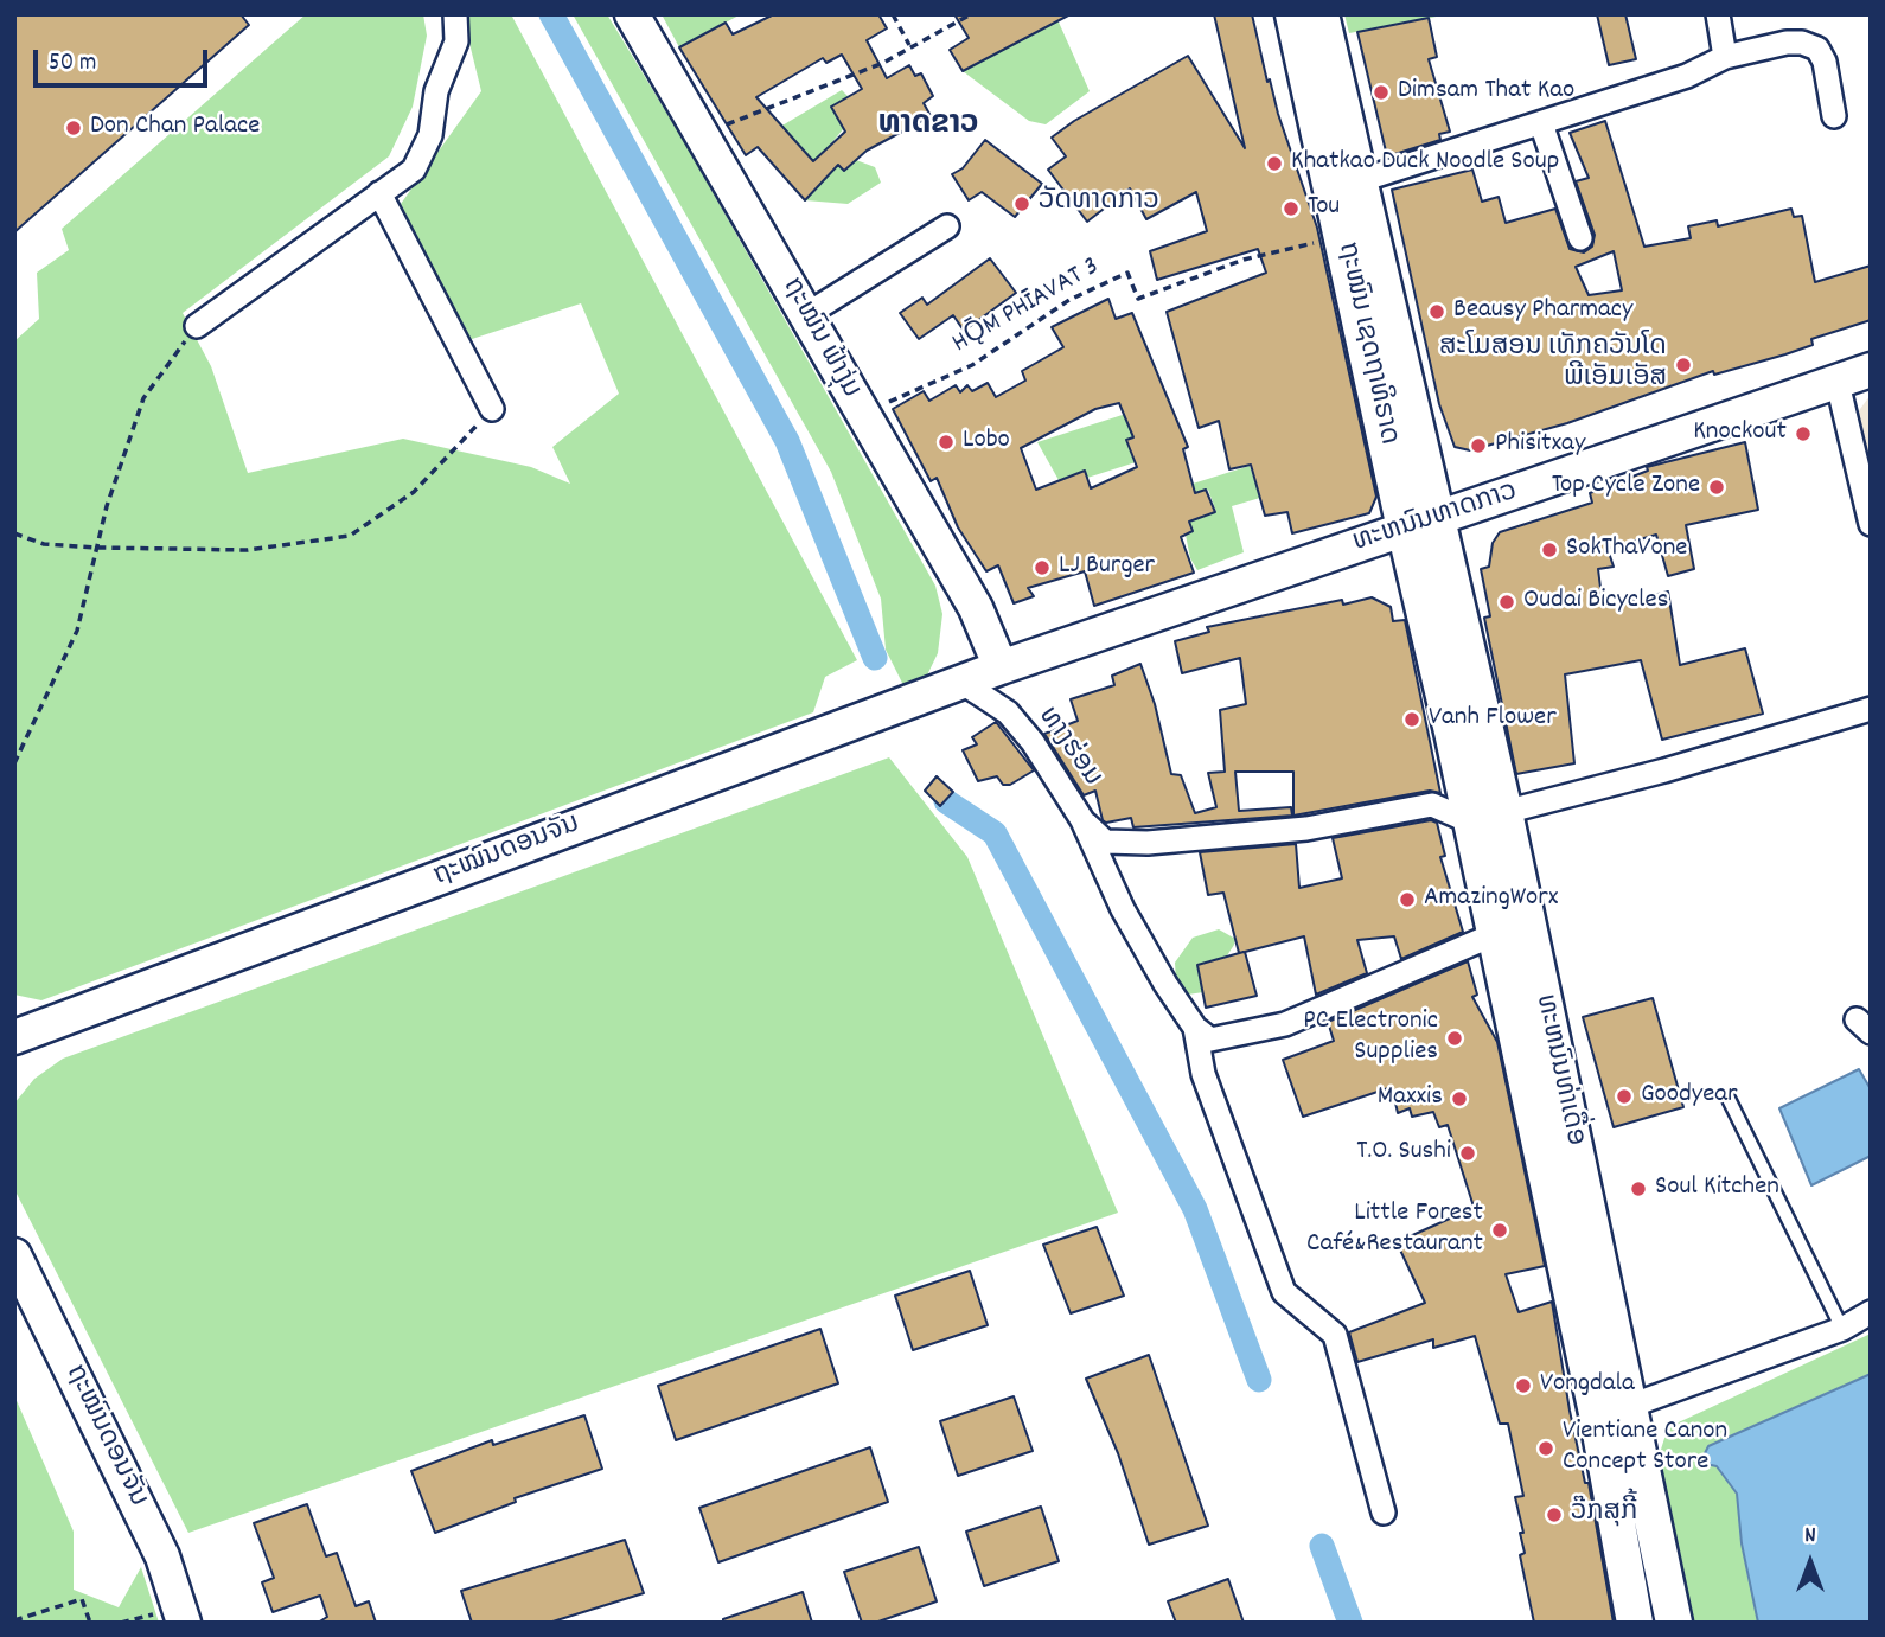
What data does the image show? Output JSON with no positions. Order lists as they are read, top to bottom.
{
  "streets": {
    "main road": ["ຖະໜົນ ເຊດຖາທິຣາດ", "ທະຫນົນທ່າເດື່ອ"],
    "street": [
      "ຖະໝົນ ຟ້າງຸ່ມ",
      "ທະຫນົນທາດກາວ",
      "ທາງຮ່ອມ",
      "ຖະໝົນດອນຈັນ"
    ],
    "path": ["HǬM PHĪAVAT 3"]
  },
  "crossings": [
    ["HǬM PHĪAVAT 3", "ຖະໝົນ ຟ້າງຸ່ມ"],
    ["HǬM PHĪAVAT 3", "ຖະໜົນ ເຊດຖາທິຣາດ"],
    ["ຖະໝົນ ຟ້າງຸ່ມ", "ທະຫນົນທາດກາວ"],
    ["ຖະໝົນ ຟ້າງຸ່ມ", "ຖະໝົນດອນຈັນ"],
    ["ຖະໜົນ ເຊດຖາທິຣາດ", "ທະຫນົນທາດກາວ"],
    ["ຖະໜົນ ເຊດຖາທິຣາດ", "ທະຫນົນທ່າເດື່ອ"],
    ["ທະຫນົນທາດກາວ", "ຖະໝົນດອນຈັນ"],
    ["ທະຫນົນທາດກາວ", "ທະຫນົນທ່າເດື່ອ"],
    ["ທາງຮ່ອມ", "ຖະໝົນດອນຈັນ"]
  ],
  "districts": ["ທາດຂາວ"],
  "places": [
    "Dimsam That Kao",
    "Don Chan Palace",
    "Khatkao Duck Noodle Soup",
    "ວັດທາດກາວ",
    "Tou",
    "Beausy Pharmacy",
    "ສະໂມສອນ ເທັກຄວັນໂດ ພີເອັມເອັສ",
    "Knockout",
    "Lobo",
    "Phisitxay",
    "Top Cycle Zone",
    "SokThaVone",
    "LJ Burger",
    "Oudai Bicycles",
    "Vanh Flower",
    "AmazingWorx",
    "PC Electronic Supplies",
    "Goodyear",
    "Maxxis",
    "T.O. Sushi",
    "Soul Kitchen",
    "Little Forest Café&Restaurant",
    "Vongdala",
    "Vientiane Canon Concept Store",
    "ວ໊ກສຸກີ້"
  ],
  "scale_bar": "50 m",
  "north": "top"
}
